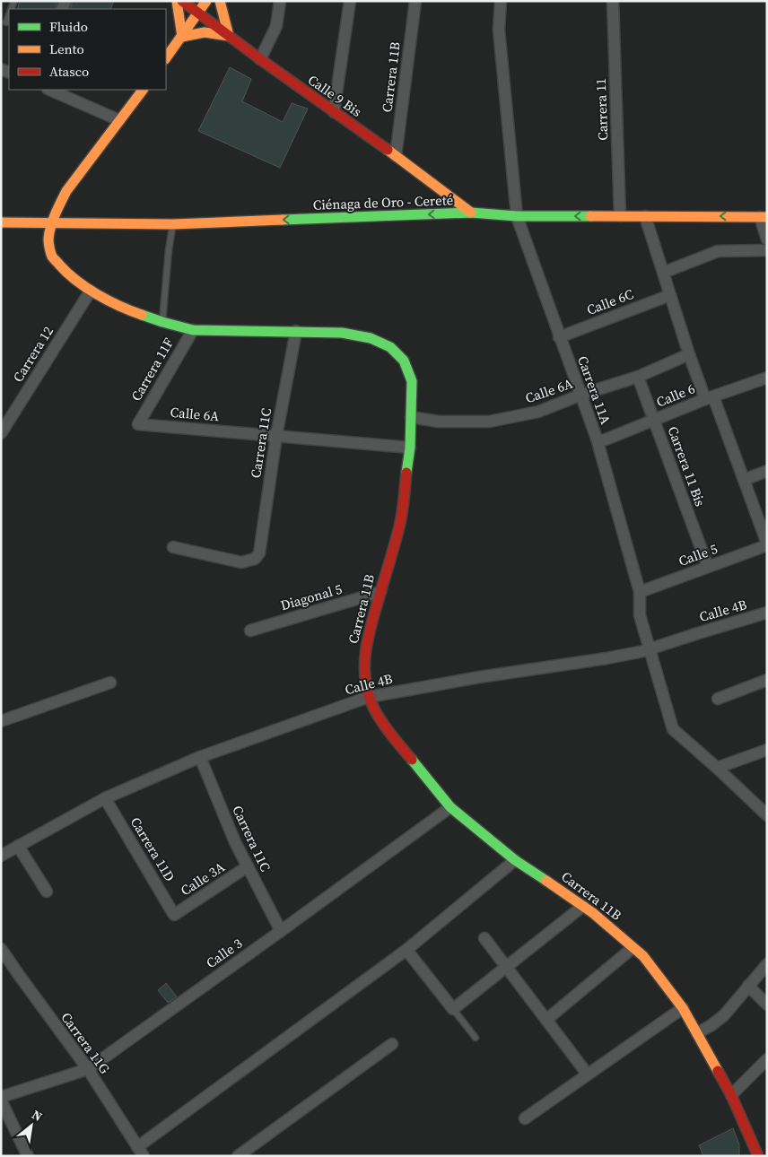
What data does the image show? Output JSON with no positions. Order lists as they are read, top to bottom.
{
  "streets": {
    "main road": ["Carrera 11B", "Calle 9 Bis", "Ciénaga de Oro - Cereté"],
    "street": [
      "Carrera 11",
      "Calle 6C",
      "Carrera 12",
      "Carrera 11F",
      "Carrera 11A",
      "Calle 6A",
      "Calle 6",
      "Carrera 11C",
      "Carrera 11 Bis",
      "Calle 5",
      "Diagonal 5",
      "Calle 4B",
      "Carrera 11D",
      "Calle 3A",
      "Calle 3",
      "Carrera 11G"
    ]
  },
  "crossings": [
    ["Carrera 11B", "Calle 9 Bis"],
    ["Carrera 11B", "Ciénaga de Oro - Cereté"],
    ["Carrera 11B", "Carrera 12"],
    ["Carrera 11B", "Carrera 11F"],
    ["Carrera 11B", "Calle 6A"],
    ["Carrera 11B", "Carrera 11C"],
    ["Carrera 11B", "Diagonal 5"],
    ["Carrera 11B", "Calle 4B"],
    ["Carrera 11B", "Calle 3"],
    ["Calle 9 Bis", "Ciénaga de Oro - Cereté"],
    ["Carrera 11", "Ciénaga de Oro - Cereté"],
    ["Ciénaga de Oro - Cereté", "Carrera 11A"],
    ["Calle 6C", "Carrera 11A"],
    ["Carrera 11F", "Calle 6A"],
    ["Carrera 11A", "Calle 6A"],
    ["Carrera 11A", "Calle 6"],
    ["Carrera 11A", "Calle 5"],
    ["Carrera 11A", "Calle 4B"],
    ["Calle 6A", "Carrera 11C"],
    ["Calle 6A", "Carrera 11 Bis"],
    ["Calle 6", "Carrera 11 Bis"],
    ["Carrera 11C", "Calle 4B"],
    ["Carrera 11C", "Calle 3A"],
    ["Carrera 11C", "Calle 3"],
    ["Carrera 11 Bis", "Calle 5"],
    ["Calle 4B", "Carrera 11D"],
    ["Carrera 11D", "Calle 3A"],
    ["Calle 3", "Carrera 11G"]
  ],
  "one_way": ["Ciénaga de Oro - Cereté"],
  "legend": ["Fluido", "Lento", "Atasco"],
  "north": "top right"
}
